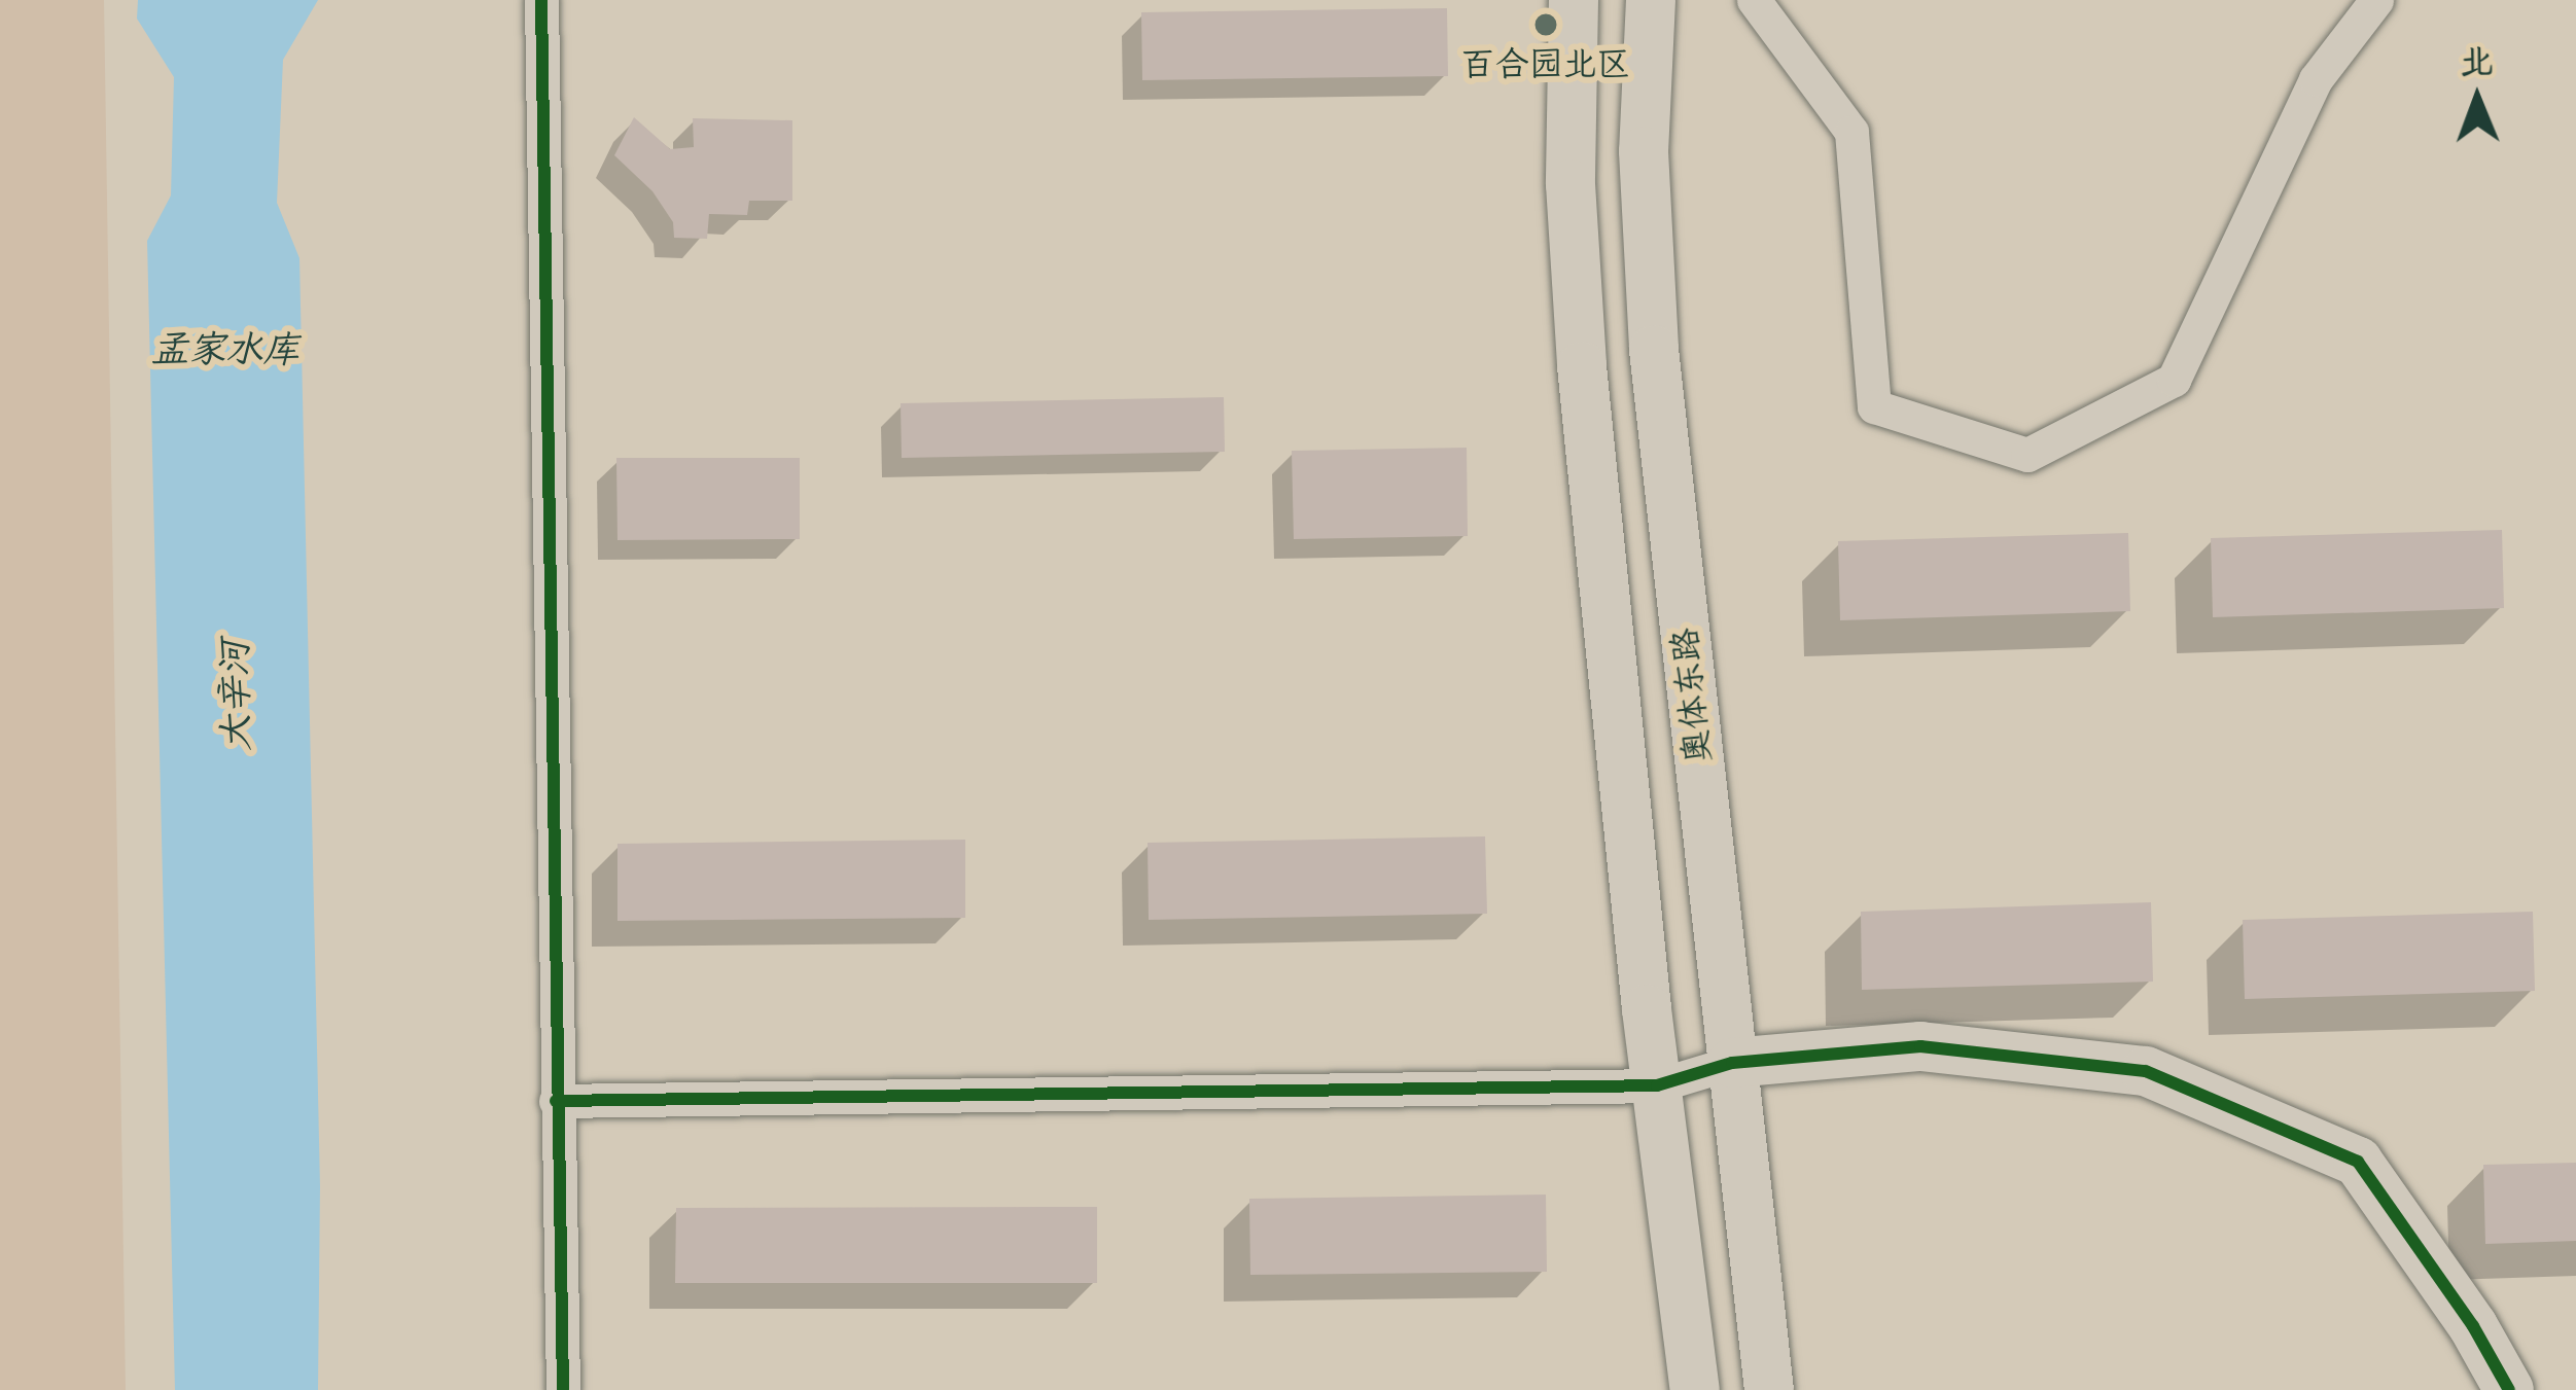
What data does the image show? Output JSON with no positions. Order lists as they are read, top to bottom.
{
  "streets": {
    "main road": ["奥体东路"]
  },
  "water": ["孟家水库", "大辛河"],
  "places": ["百合园北区"],
  "north": "top"
}
